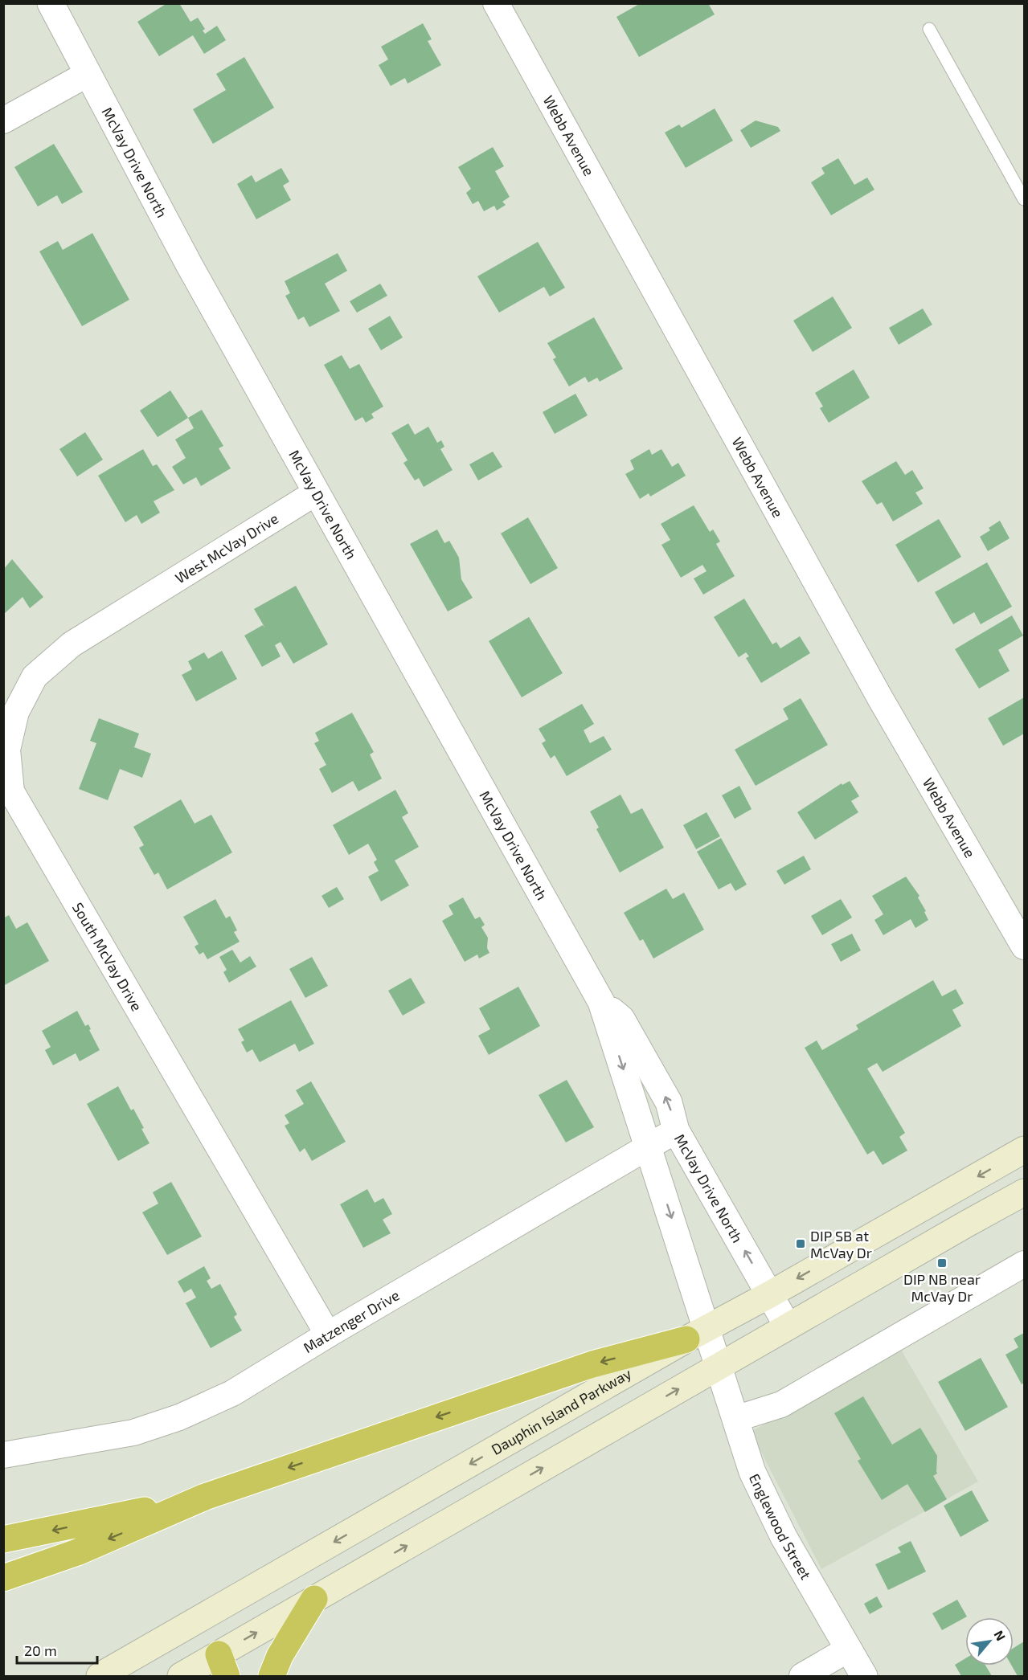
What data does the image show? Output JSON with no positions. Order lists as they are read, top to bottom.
{
  "streets": {
    "main road": ["Dauphin Island Parkway"],
    "street": [
      "Webb Avenue",
      "McVay Drive North",
      "West McVay Drive",
      "South McVay Drive",
      "Matzenger Drive",
      "Englewood Street"
    ]
  },
  "crossings": [
    ["McVay Drive North", "West McVay Drive"],
    ["McVay Drive North", "Matzenger Drive"],
    ["McVay Drive North", "Dauphin Island Parkway"],
    ["McVay Drive North", "Englewood Street"],
    ["West McVay Drive", "South McVay Drive"],
    ["South McVay Drive", "Matzenger Drive"]
  ],
  "places": {
    "transit": ["DIP SB at McVay Dr", "DIP NB near McVay Dr"]
  },
  "scale_bar": "20 m",
  "north": "top right"
}
